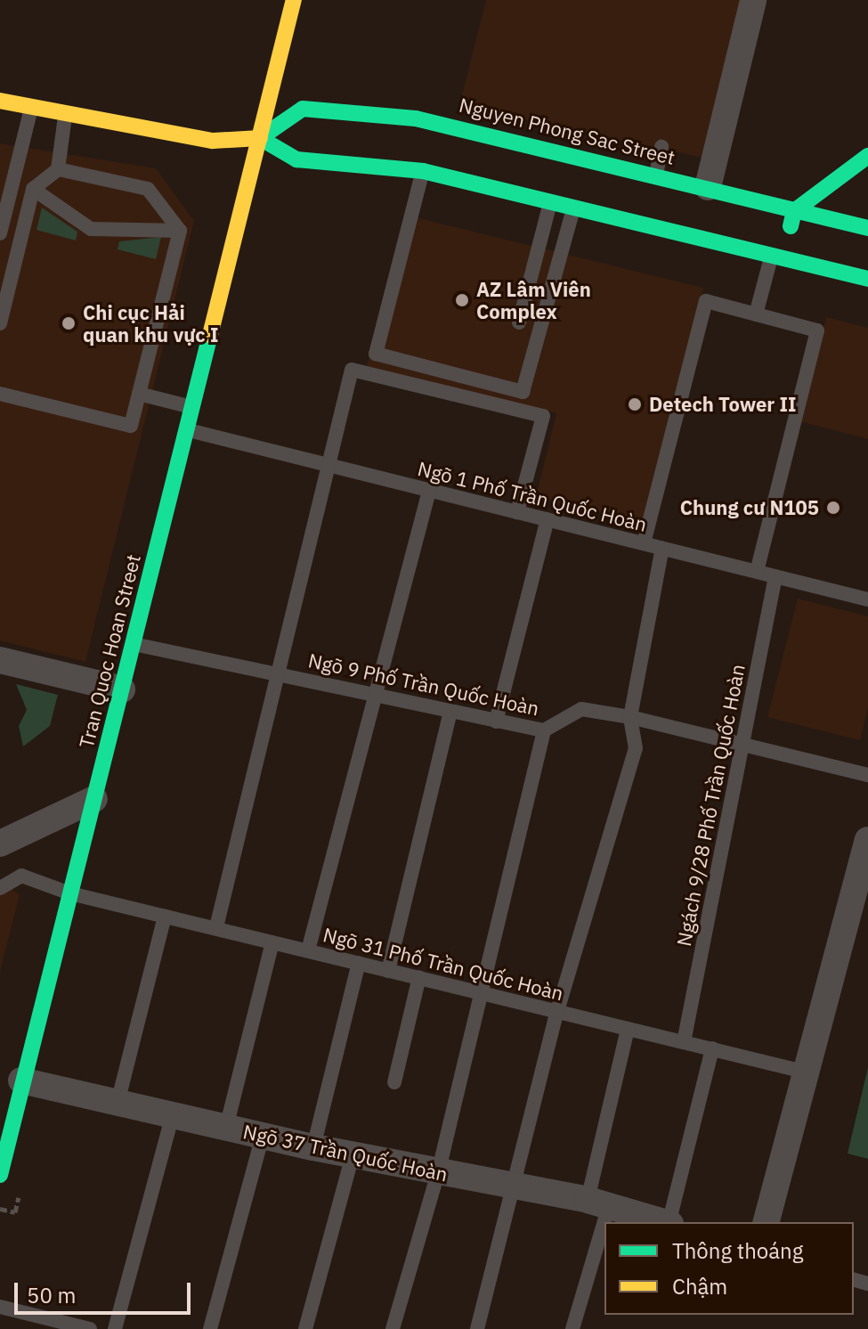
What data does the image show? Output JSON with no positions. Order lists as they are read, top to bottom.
{
  "streets": {
    "main road": ["Nguyen Phong Sac Street", "Tran Quoc Hoan Street"],
    "street": ["Ngõ 37 Trần Quốc Hoàn"],
    "lane": [
      "Ngõ 1 Phố Trần Quốc Hoàn",
      "Ngõ 9 Phố Trần Quốc Hoàn",
      "Ngách 9/28 Phố Trần Quốc Hoàn",
      "Ngõ 31 Phố Trần Quốc Hoàn"
    ]
  },
  "crossings": [
    ["Nguyen Phong Sac Street", "Tran Quoc Hoan Street"],
    ["Ngõ 1 Phố Trần Quốc Hoàn", "Tran Quoc Hoan Street"],
    ["Ngõ 1 Phố Trần Quốc Hoàn", "Ngách 9/28 Phố Trần Quốc Hoàn"],
    ["Tran Quoc Hoan Street", "Ngõ 9 Phố Trần Quốc Hoàn"],
    ["Tran Quoc Hoan Street", "Ngõ 31 Phố Trần Quốc Hoàn"],
    ["Tran Quoc Hoan Street", "Ngõ 37 Trần Quốc Hoàn"],
    ["Ngõ 9 Phố Trần Quốc Hoàn", "Ngách 9/28 Phố Trần Quốc Hoàn"],
    ["Ngách 9/28 Phố Trần Quốc Hoàn", "Ngõ 31 Phố Trần Quốc Hoàn"]
  ],
  "places": [
    "AZ Lâm Viên Complex",
    "Chi cục Hải quan khu vực I",
    "Detech Tower II",
    "Chung cư N105"
  ],
  "legend": ["Thông thoáng", "Chậm"],
  "scale_bar": "50 m"
}
